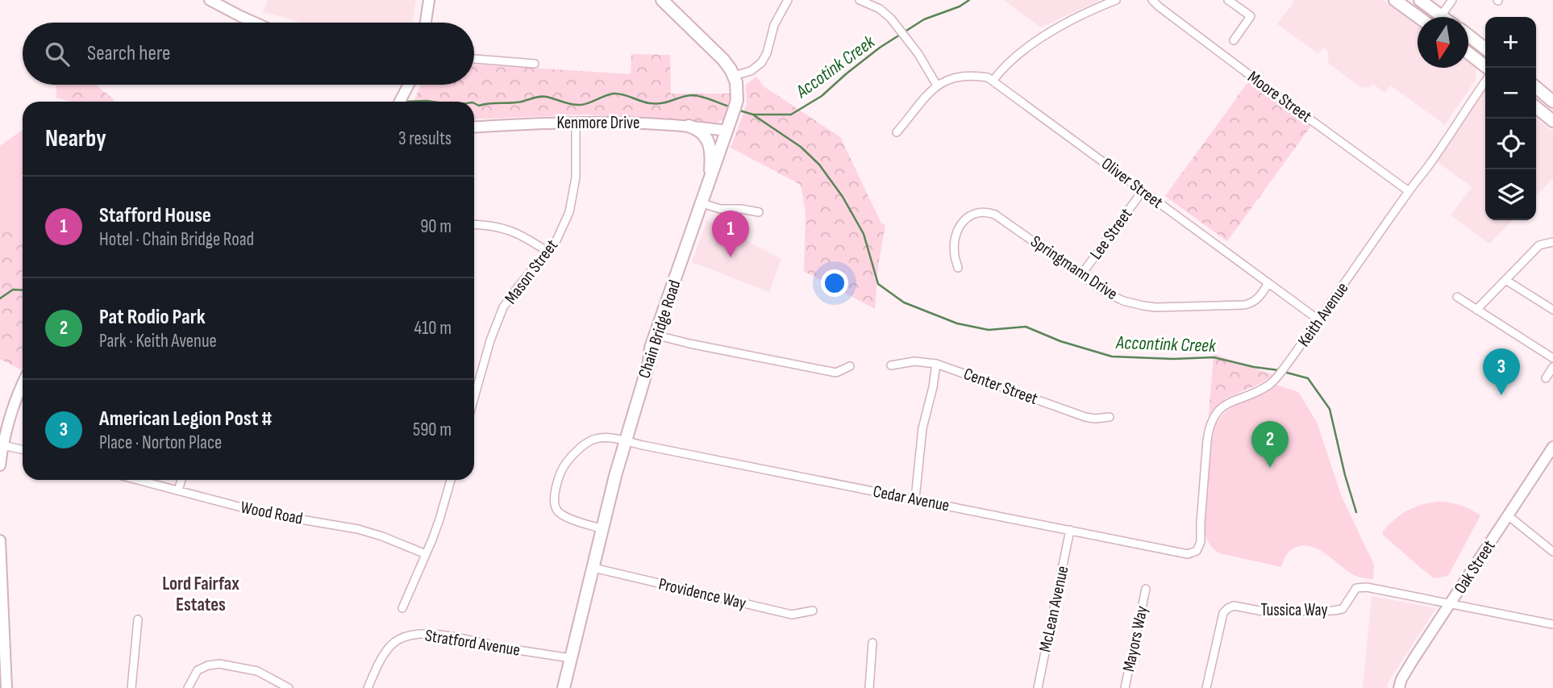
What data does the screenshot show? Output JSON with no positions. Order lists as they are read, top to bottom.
{
  "streets": {
    "main road": ["Chain Bridge Road"],
    "street": [
      "Moore Street",
      "Kenmore Drive",
      "Oliver Street",
      "Lee Street",
      "Springmann Drive",
      "Mason Street",
      "Keith Avenue",
      "Center Street",
      "Cedar Avenue",
      "Wood Road",
      "Oak Street",
      "Providence Way",
      "McLean Avenue",
      "Tussica Way",
      "Mayors Way",
      "Stratford Avenue"
    ]
  },
  "crossings": [
    ["Moore Street", "Keith Avenue"],
    ["Kenmore Drive", "Mason Street"],
    ["Kenmore Drive", "Chain Bridge Road"],
    ["Oliver Street", "Lee Street"],
    ["Oliver Street", "Springmann Drive"],
    ["Oliver Street", "Keith Avenue"],
    ["Lee Street", "Springmann Drive"],
    ["Keith Avenue", "Cedar Avenue"],
    ["Chain Bridge Road", "Cedar Avenue"],
    ["Chain Bridge Road", "Providence Way"],
    ["Chain Bridge Road", "Stratford Avenue"],
    ["Cedar Avenue", "McLean Avenue"],
    ["Oak Street", "Tussica Way"]
  ],
  "districts": ["Lord Fairfax Estates"],
  "water": ["Accotink Creek", "Accontink Creek"],
  "north": "bottom",
  "page": {
    "map_buttons": ["+", "−"],
    "search": "Search here",
    "heading": ["Nearby", "3 results"],
    "list": [
      {
        "mark": "1",
        "name": "Stafford House",
        "note": "Hotel · Chain Bridge Road",
        "value": "90 m"
      },
      {
        "mark": "2",
        "name": "Pat Rodio Park",
        "note": "Park · Keith Avenue",
        "value": "410 m"
      },
      {
        "mark": "3",
        "name": "American Legion Post #",
        "note": "Place · Norton Place",
        "value": "590 m"
      }
    ],
    "pins": ["1", "3", "2"]
  }
}
